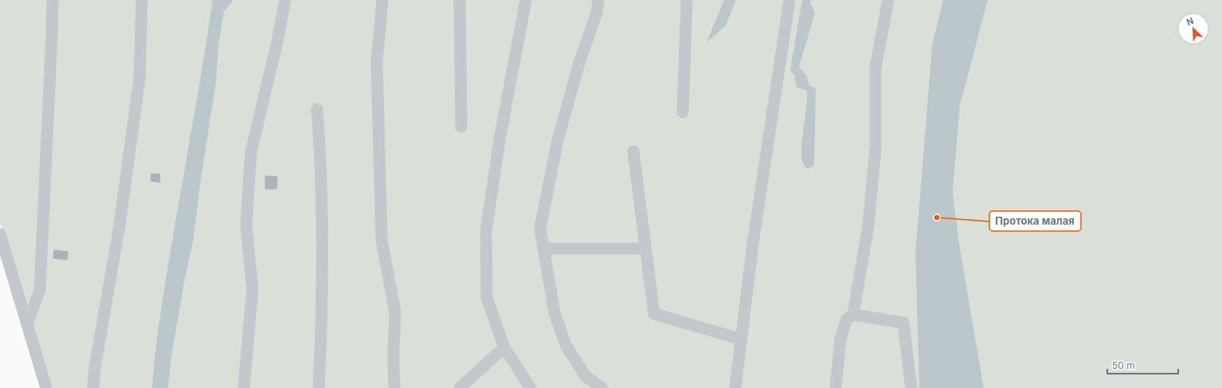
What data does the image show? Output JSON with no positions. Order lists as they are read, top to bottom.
{
  "places": ["Протока малая"],
  "scale_bar": "50 m",
  "north": "top left"
}
